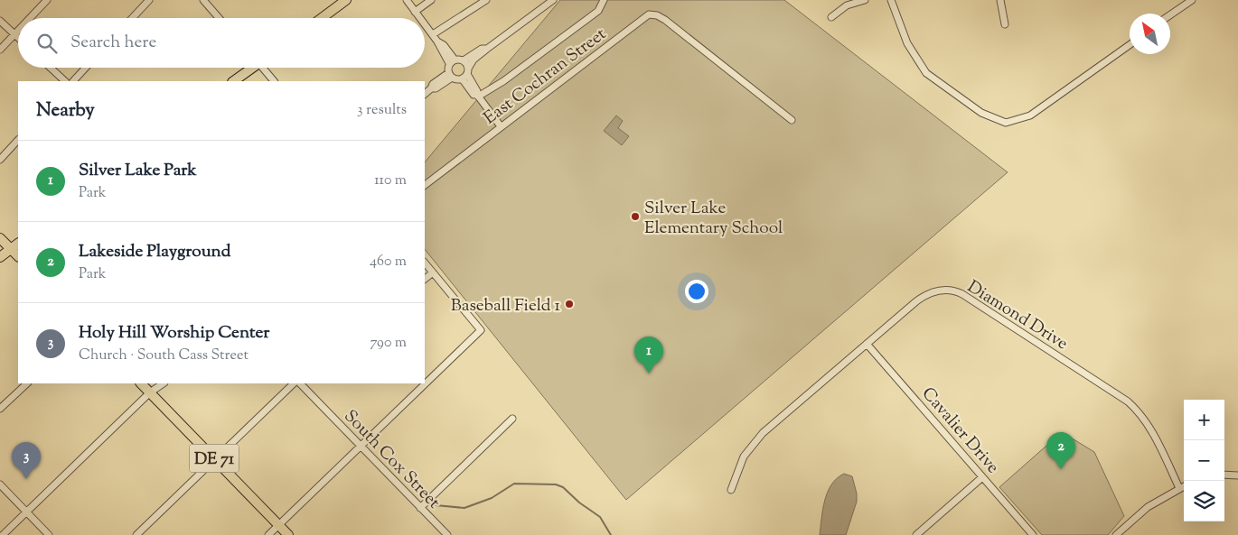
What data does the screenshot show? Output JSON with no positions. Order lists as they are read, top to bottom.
{
  "streets": {
    "main road": ["DE 71"],
    "street": [
      "East Cochran Street",
      "Diamond Drive",
      "Cavalier Drive",
      "South Cox Street"
    ]
  },
  "crossings": [
    ["Diamond Drive", "Cavalier Drive"]
  ],
  "places": ["Silver Lake Elementary School", "Baseball Field 1"],
  "north": "top left",
  "page": {
    "search": "Search here",
    "heading": ["Nearby", "3 results"],
    "list": [
      {
        "mark": "1",
        "name": "Silver Lake Park",
        "note": "Park",
        "value": "110 m"
      },
      {
        "mark": "2",
        "name": "Lakeside Playground",
        "note": "Park",
        "value": "460 m"
      },
      {
        "mark": "3",
        "name": "Holy Hill Worship Center",
        "note": "Church · South Cass Street",
        "value": "790 m"
      }
    ],
    "pins": ["1", "2", "3"],
    "map_buttons": ["+", "−"]
  }
}
